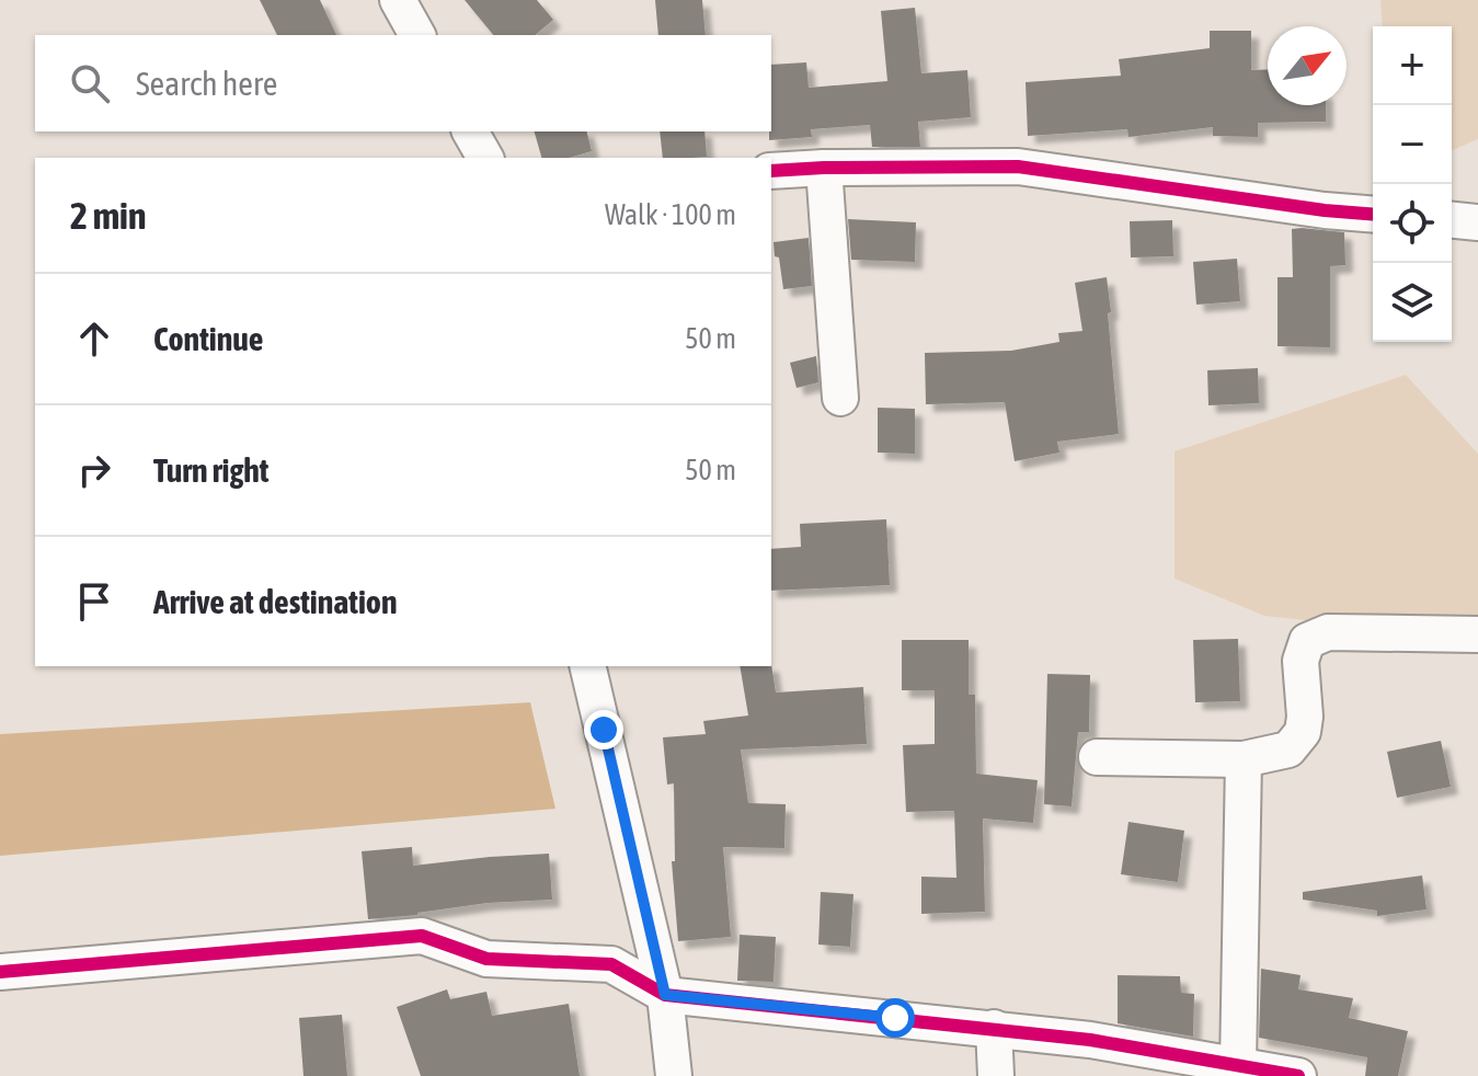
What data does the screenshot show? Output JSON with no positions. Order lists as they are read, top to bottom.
{
  "north": "top right",
  "page": {
    "map_buttons": ["+", "−"],
    "search": "Search here",
    "heading": ["2 min", "Walk · 100 m"],
    "list": [
      ["Continue", "50 m"],
      ["Turn right", "50 m"],
      "Arrive at destination"
    ]
  }
}
